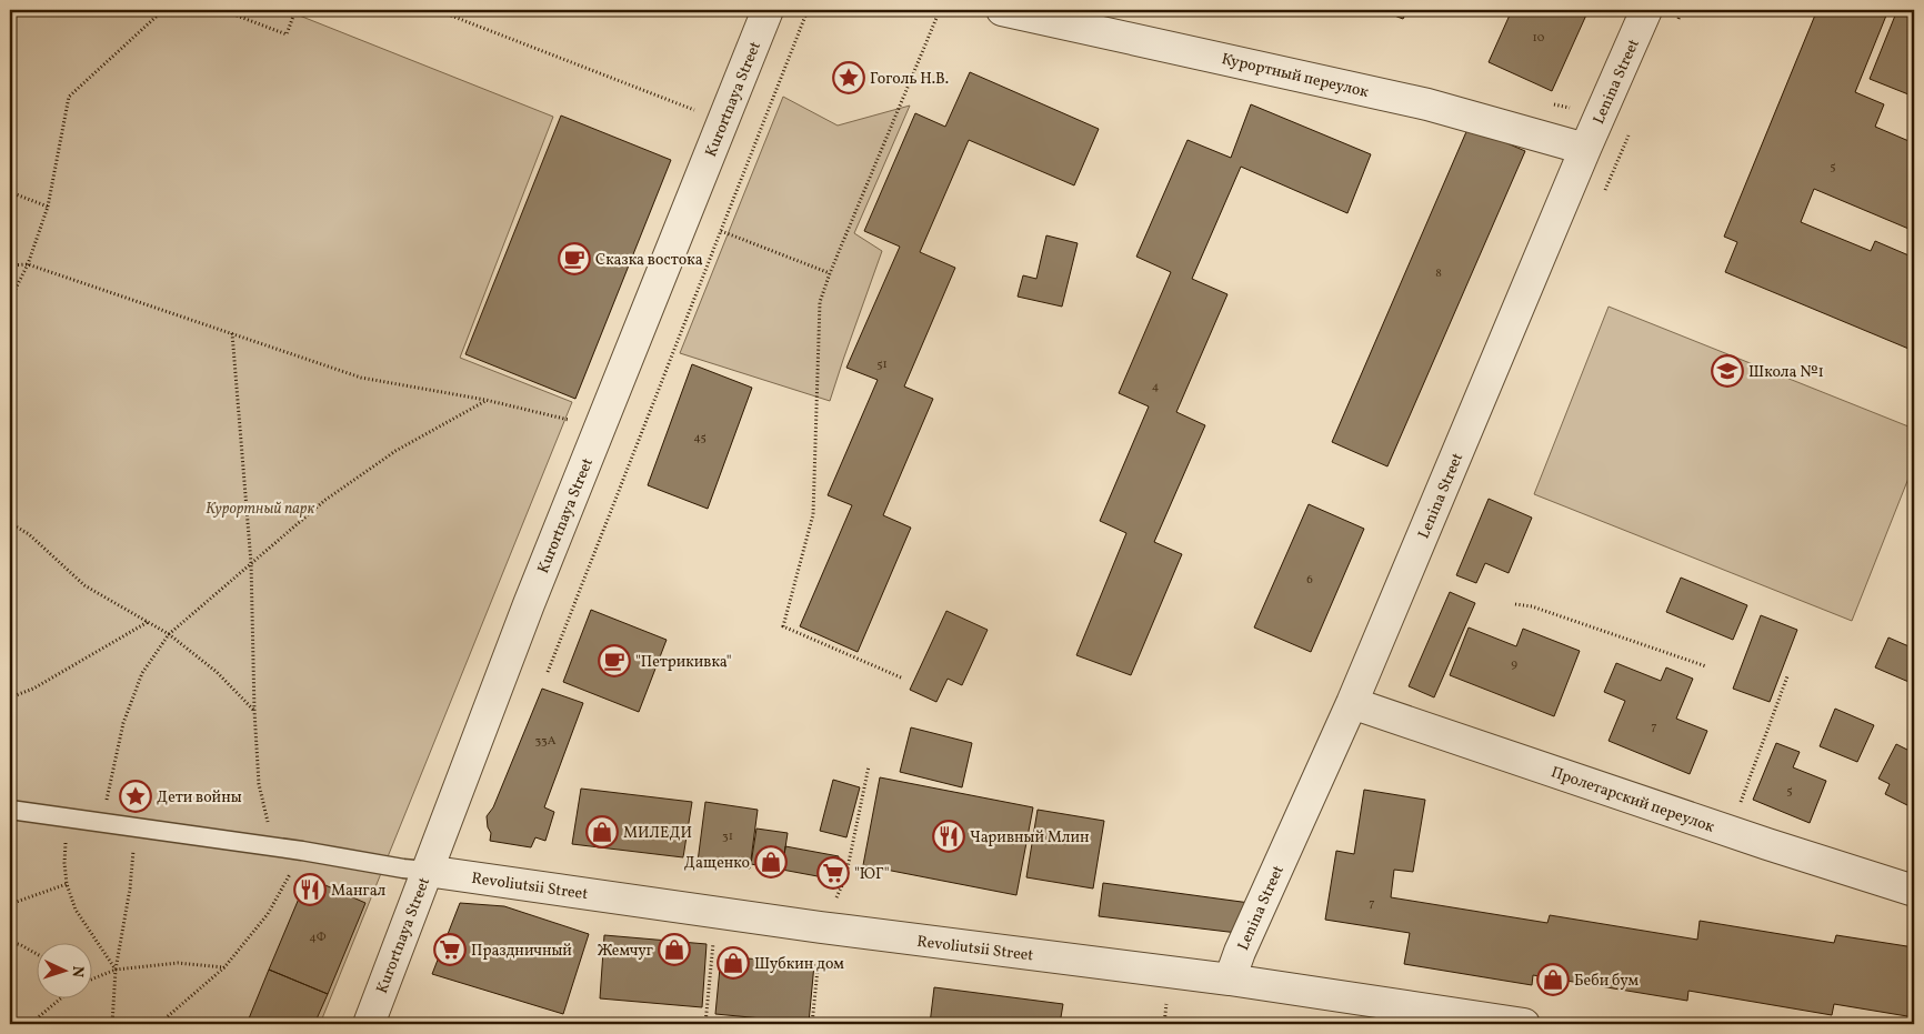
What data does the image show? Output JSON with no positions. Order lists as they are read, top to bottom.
{
  "streets": {
    "street": [
      "Курортный переулок",
      "Lenina Street",
      "Kurortnaya Street",
      "Пролетарский переулок",
      "Revoliutsii Street"
    ]
  },
  "crossings": [
    ["Курортный переулок", "Lenina Street"],
    ["Lenina Street", "Пролетарский переулок"],
    ["Lenina Street", "Revoliutsii Street"],
    ["Kurortnaya Street", "Revoliutsii Street"]
  ],
  "parks": ["Курортный парк"],
  "places": {
    "place": ["Гоголь Н.В.", "Дети войны"],
    "cafe": ["Сказка востока", "\"Петрикивка\""],
    "school or university": ["Школа №1"],
    "shop": [
      "МИЛЕДИ",
      "Дащенко",
      "Жемчуг",
      "Шубкин дом",
      "Беби бум"
    ],
    "restaurant": ["Чаривный Млин", "Мангал"],
    "supermarket": ["\"ЮГ\"", "Праздничный"]
  },
  "house_numbers": [
    "10",
    "5",
    "8",
    "51",
    "4",
    "45",
    "6",
    "9",
    "7",
    "33А",
    "5",
    "31",
    "7",
    "4Ф"
  ],
  "north": "right"
}
